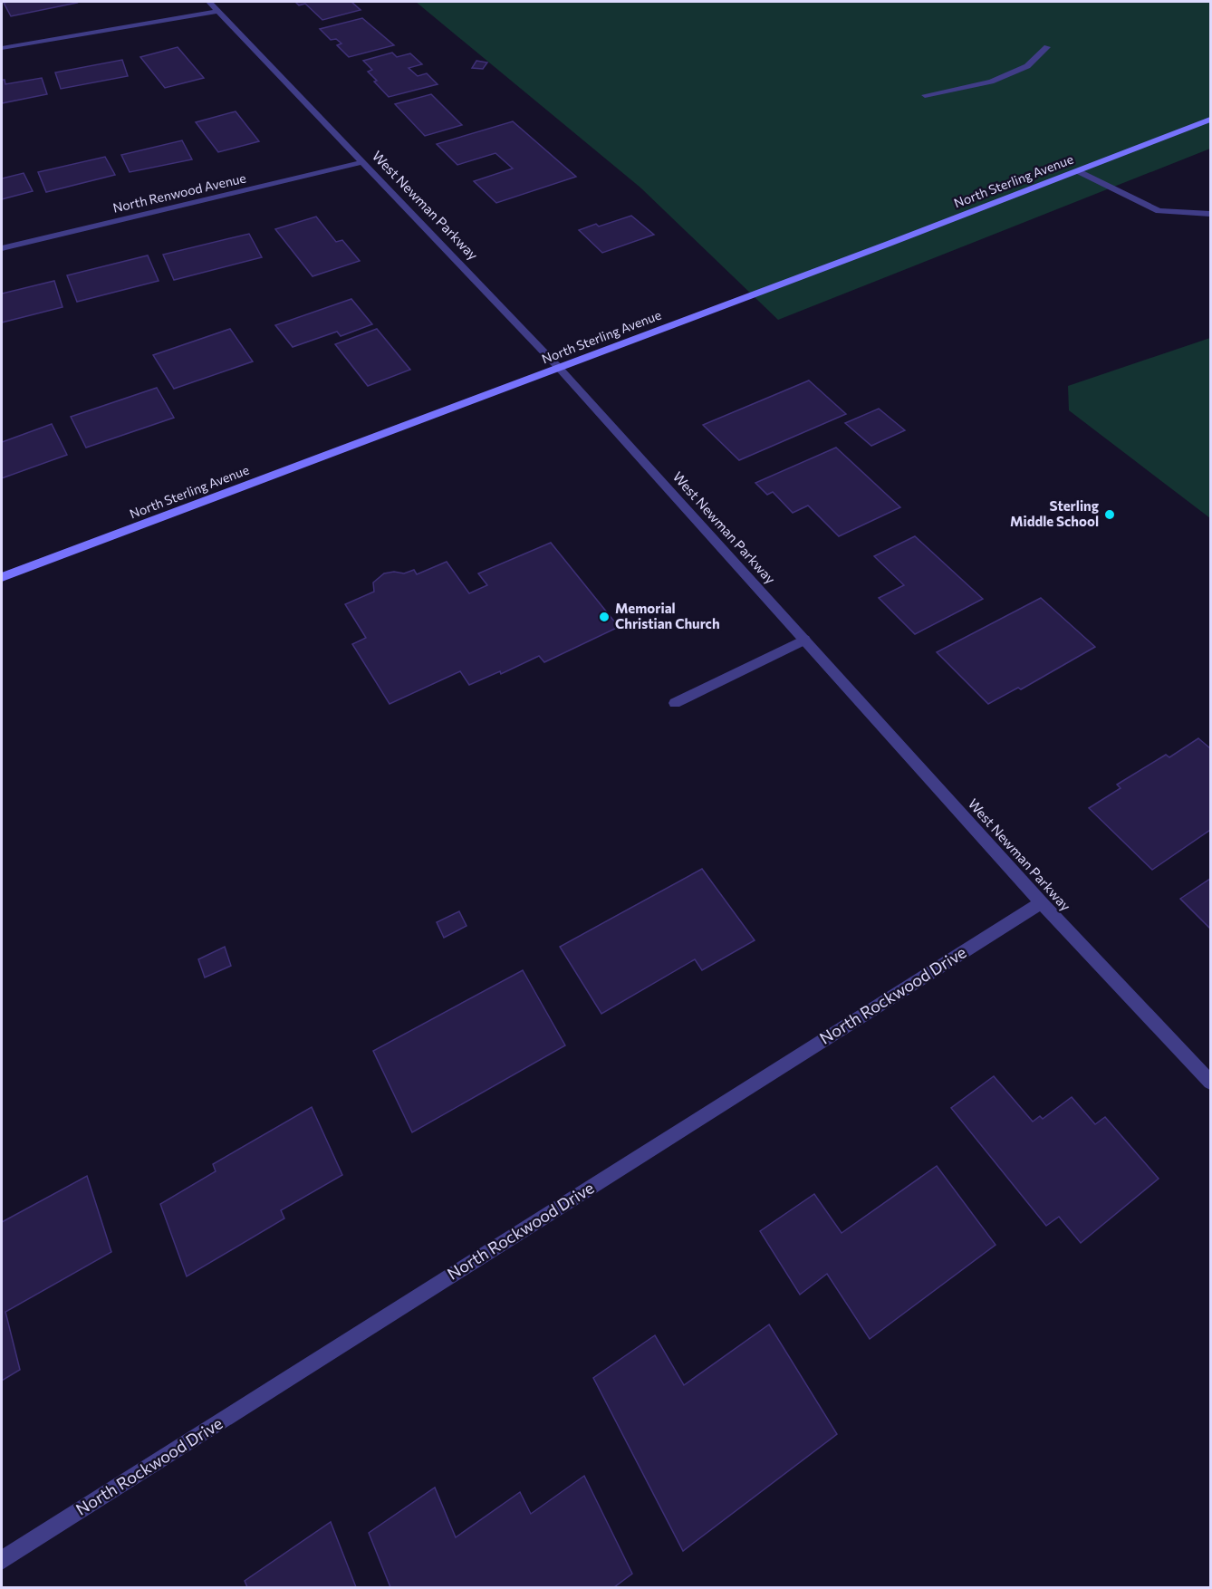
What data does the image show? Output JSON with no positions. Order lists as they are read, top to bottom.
{
  "streets": {
    "main road": ["North Sterling Avenue"],
    "street": ["North Renwood Avenue", "West Newman Parkway", "North Rockwood Drive"]
  },
  "crossings": [
    ["North Sterling Avenue", "West Newman Parkway"],
    ["North Renwood Avenue", "West Newman Parkway"],
    ["West Newman Parkway", "North Rockwood Drive"]
  ],
  "places": ["Sterling Middle School", "Memorial Christian Church"]
}
